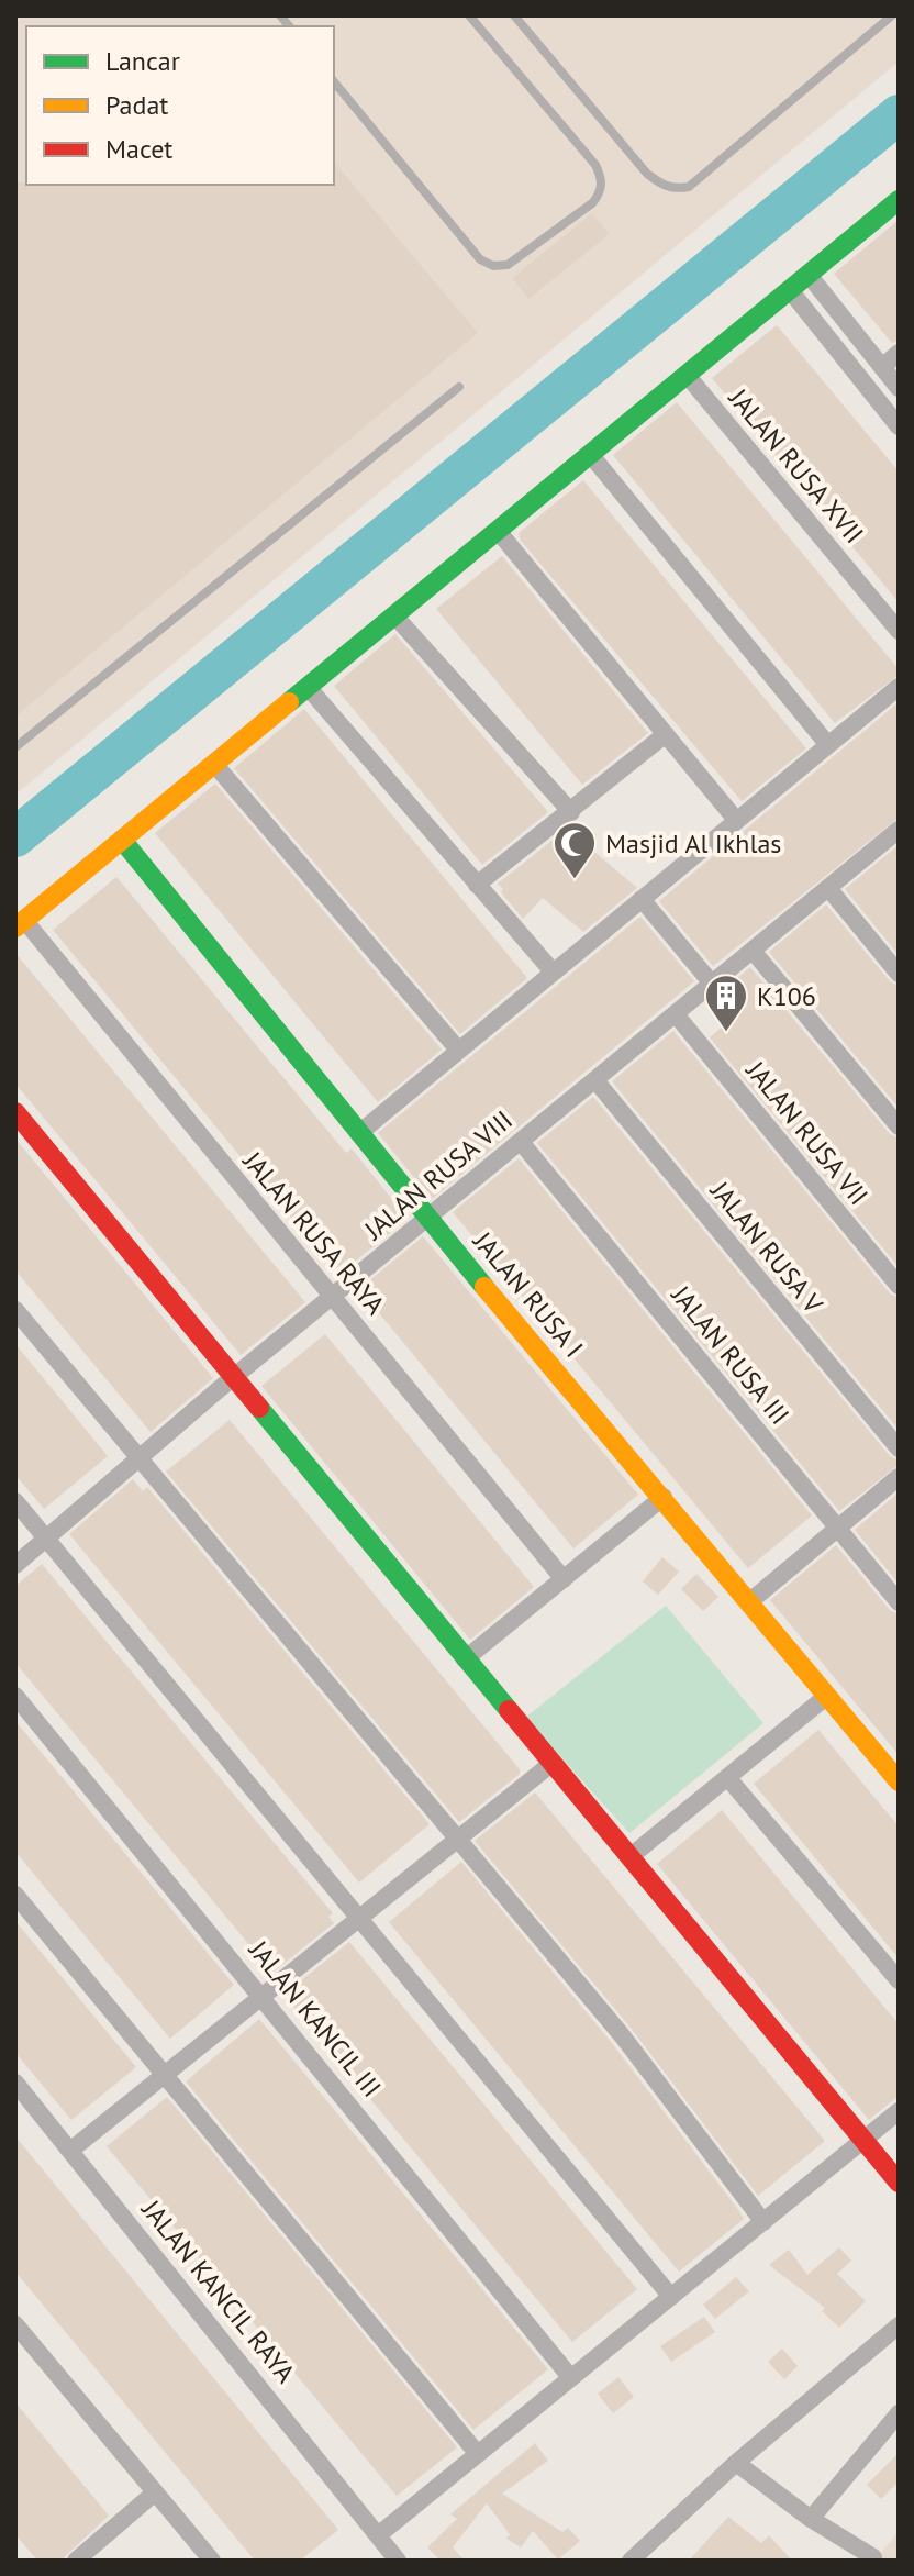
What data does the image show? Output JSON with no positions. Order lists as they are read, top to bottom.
{
  "streets": {
    "street": [
      "JALAN RUSA XVII",
      "JALAN RUSA VII",
      "JALAN RUSA VIII",
      "JALAN RUSA RAYA",
      "JALAN RUSA V",
      "JALAN RUSA I",
      "JALAN RUSA III",
      "JALAN KANCIL III",
      "JALAN KANCIL RAYA"
    ]
  },
  "crossings": [
    ["JALAN RUSA VII", "JALAN RUSA VIII"],
    ["JALAN RUSA VIII", "JALAN RUSA RAYA"],
    ["JALAN RUSA VIII", "JALAN RUSA V"],
    ["JALAN RUSA VIII", "JALAN RUSA I"],
    ["JALAN RUSA VIII", "JALAN RUSA III"]
  ],
  "places": {
    "mosque": ["Masjid Al Ikhlas"],
    "building": ["K106"]
  },
  "legend": ["Lancar", "Padat", "Macet"]
}
